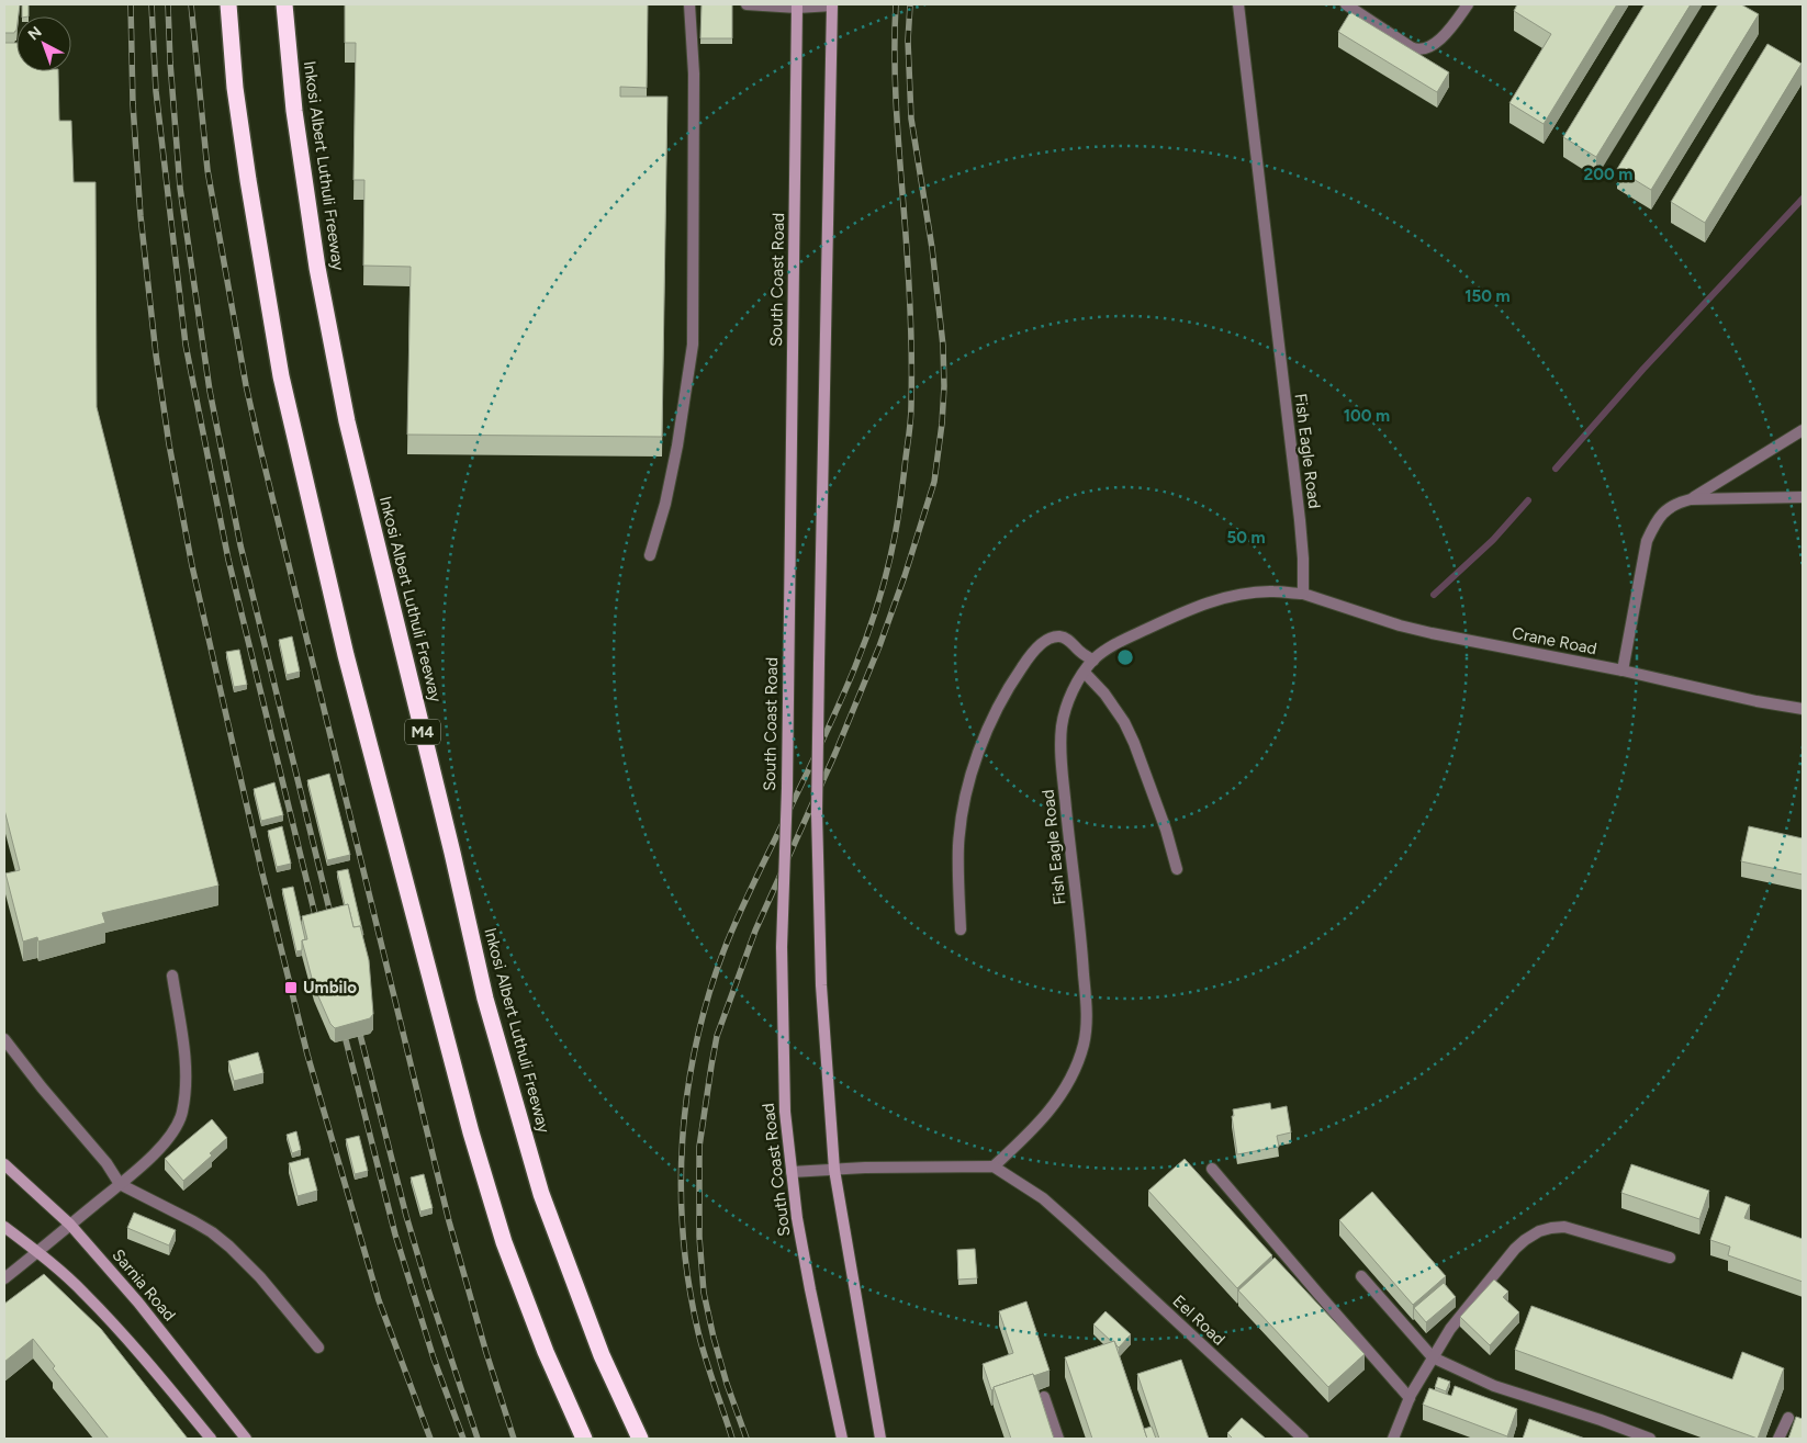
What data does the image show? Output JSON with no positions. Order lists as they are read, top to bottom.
{
  "streets": {
    "highway": ["Inkosi Albert Luthuli Freeway", "M4"],
    "street": [
      "South Coast Road",
      "Fish Eagle Road",
      "Crane Road",
      "Sarnia Road",
      "Eel Road"
    ]
  },
  "crossings": [
    ["Fish Eagle Road", "Crane Road"],
    ["Fish Eagle Road", "Eel Road"]
  ],
  "places": {
    "transit": ["Umbilo"]
  },
  "north": "top left",
  "rings": [
    "200 m",
    "150 m",
    "100 m",
    "50 m"
  ]
}
